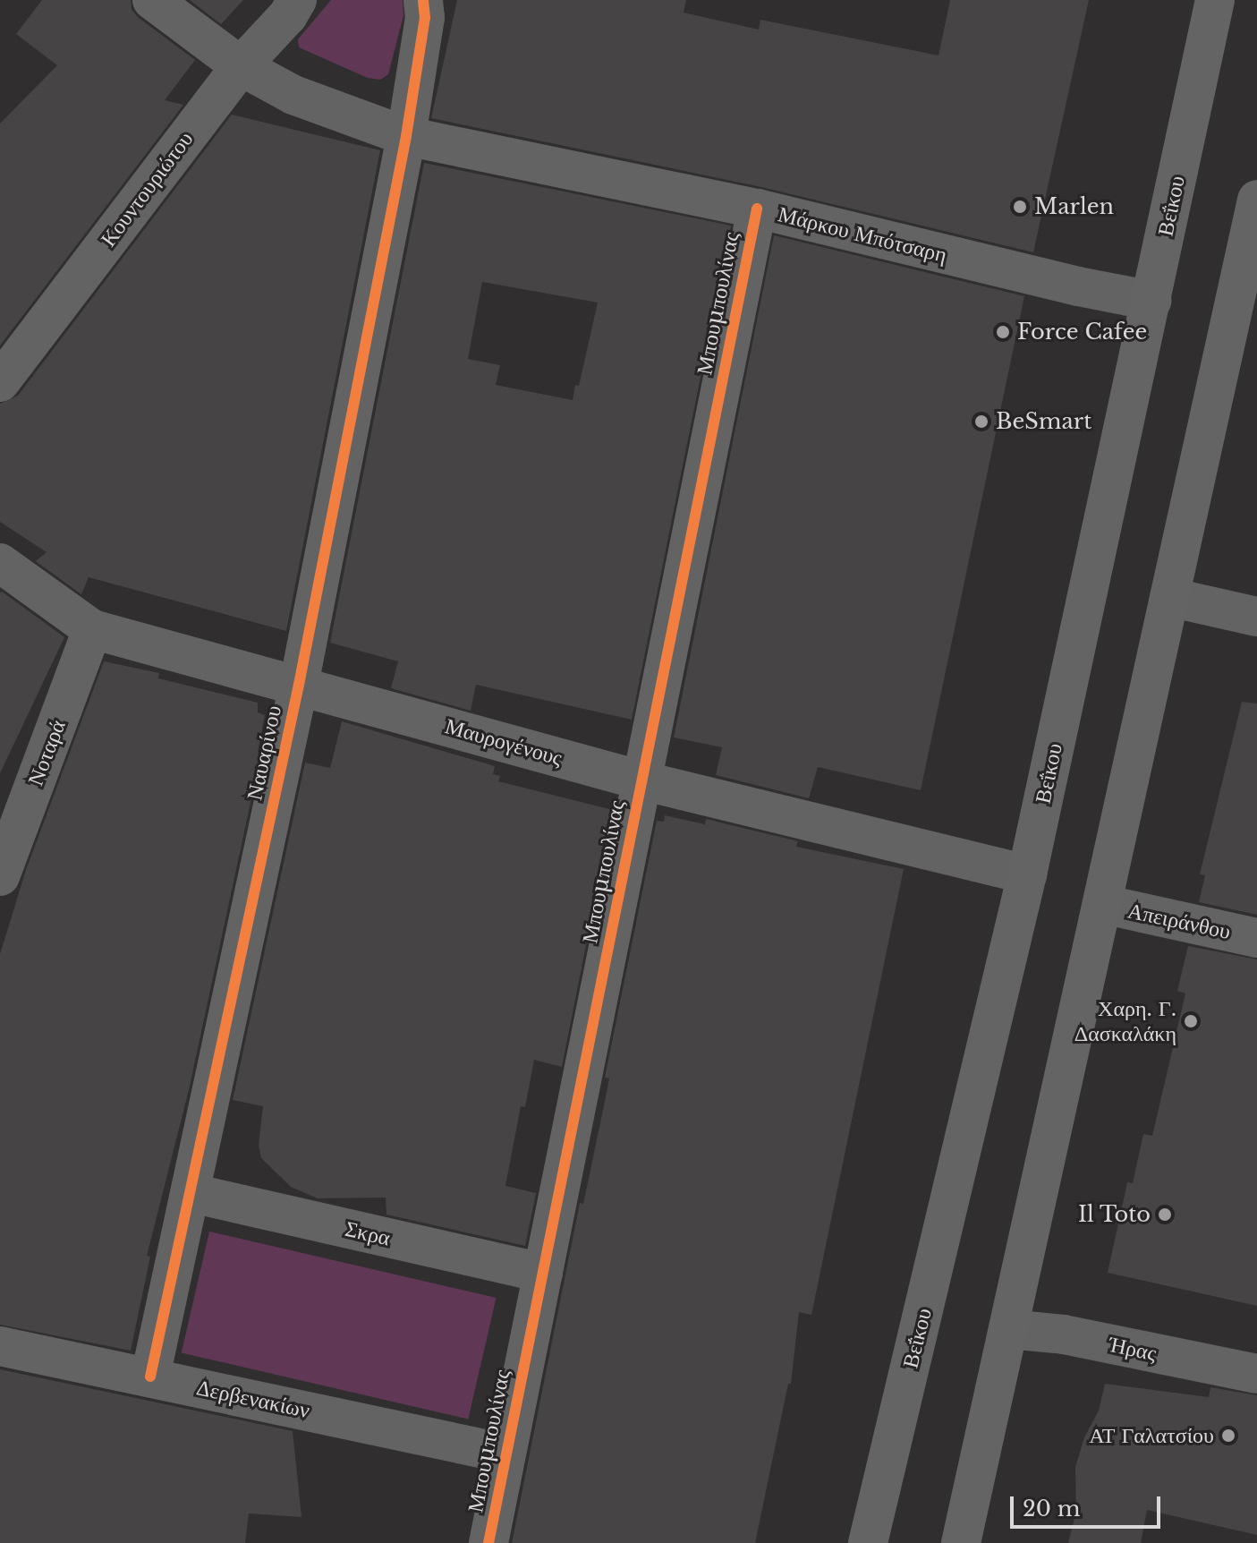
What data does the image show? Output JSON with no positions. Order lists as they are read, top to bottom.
{
  "streets": {
    "main road": ["Βεΐκου"],
    "street": [
      "Κουντουριώτου",
      "Μάρκου Μπότσαρη",
      "Μπουμπουλίνας",
      "Μαυρογένους",
      "Νοταρά",
      "Ναυαρίνου",
      "Απειράνθου",
      "Σκρα",
      "Ήρας",
      "Δερβενακίων"
    ]
  },
  "crossings": [
    ["Κουντουριώτου", "Μάρκου Μπότσαρη"],
    ["Βεΐκου", "Μάρκου Μπότσαρη"],
    ["Βεΐκου", "Μαυρογένους"],
    ["Μάρκου Μπότσαρη", "Μπουμπουλίνας"],
    ["Μάρκου Μπότσαρη", "Ναυαρίνου"],
    ["Μπουμπουλίνας", "Μαυρογένους"],
    ["Μπουμπουλίνας", "Σκρα"],
    ["Μπουμπουλίνας", "Δερβενακίων"],
    ["Μαυρογένους", "Νοταρά"],
    ["Μαυρογένους", "Ναυαρίνου"],
    ["Ναυαρίνου", "Σκρα"],
    ["Ναυαρίνου", "Δερβενακίων"]
  ],
  "places": [
    "Marlen",
    "Force Cafee",
    "BeSmart",
    "Χαρη. Γ. Δασκαλάκη",
    "Il Toto",
    "ΑΤ Γαλατσίου"
  ],
  "scale_bar": "20 m"
}
